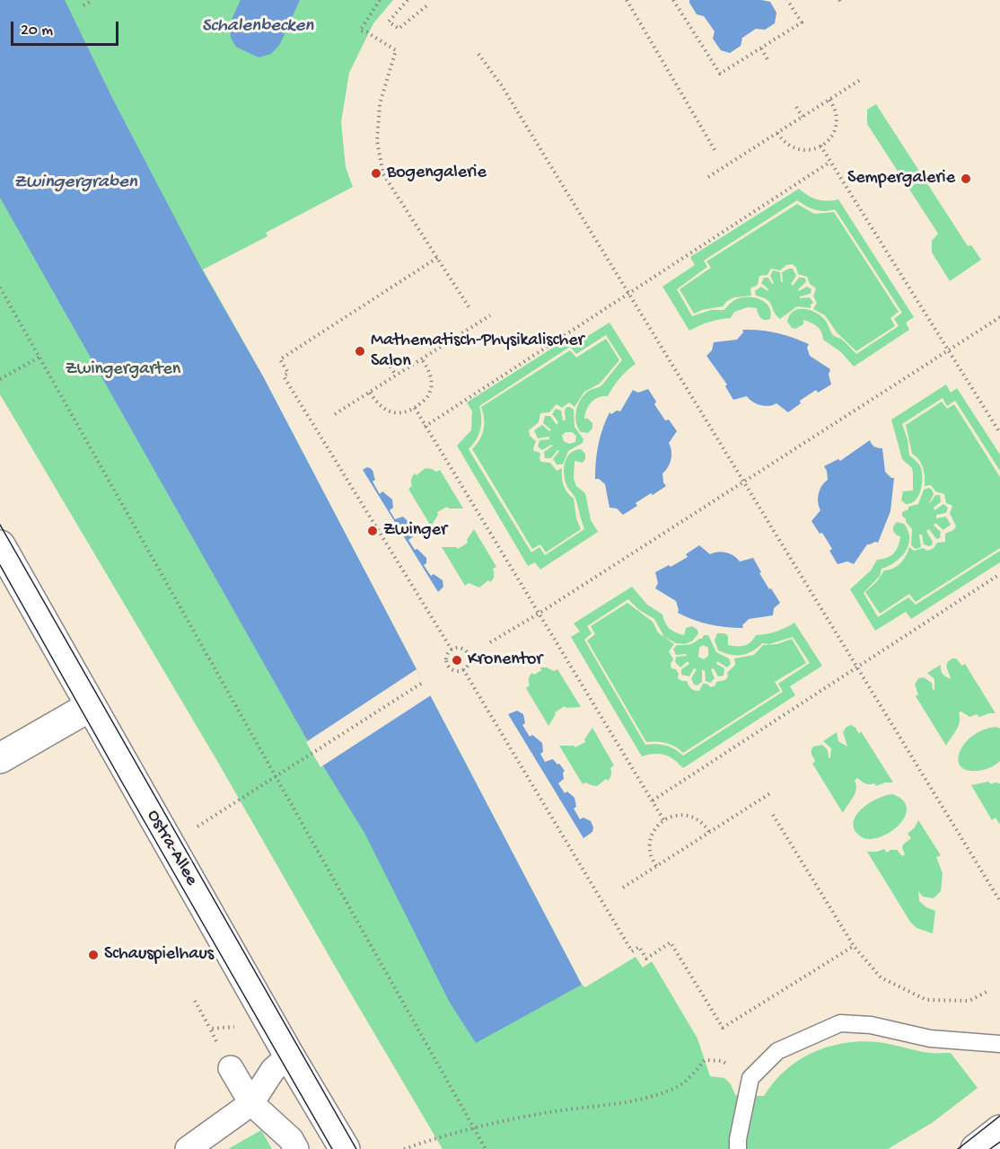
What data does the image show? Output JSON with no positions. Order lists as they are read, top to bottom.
{
  "streets": {
    "street": ["Ostra-Allee"]
  },
  "water": ["Schalenbecken", "Zwingergraben"],
  "parks": ["Zwingergarten"],
  "places": [
    "Bogengalerie",
    "Sempergalerie",
    "Mathematisch-Physikalischer Salon",
    "Zwinger",
    "Kronentor",
    "Schauspielhaus"
  ],
  "scale_bar": "20 m"
}
